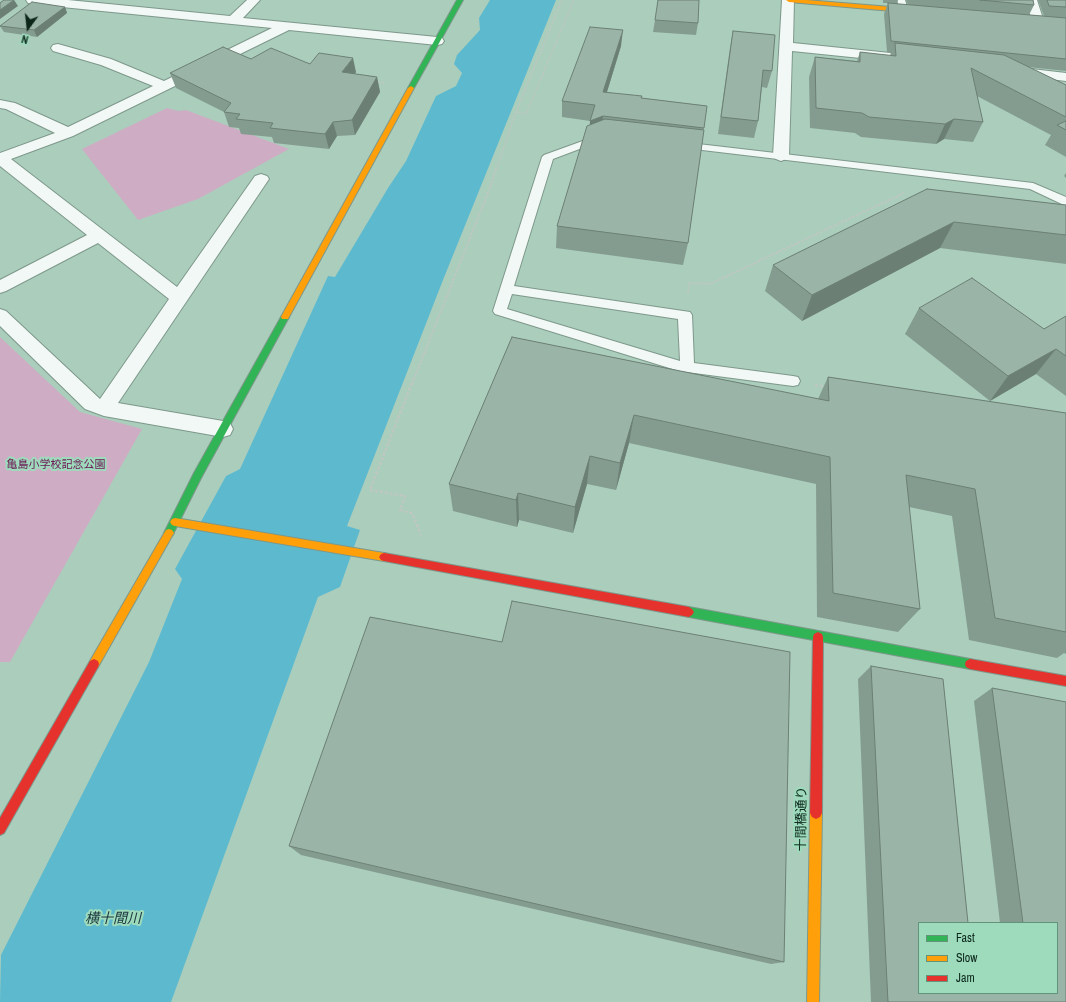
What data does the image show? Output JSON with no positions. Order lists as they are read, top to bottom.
{
  "streets": {
    "street": ["十間橋通り"]
  },
  "water": ["横十間川"],
  "parks": ["亀島小学校記念公園"],
  "legend": ["Fast", "Slow", "Jam"],
  "north": "bottom"
}
